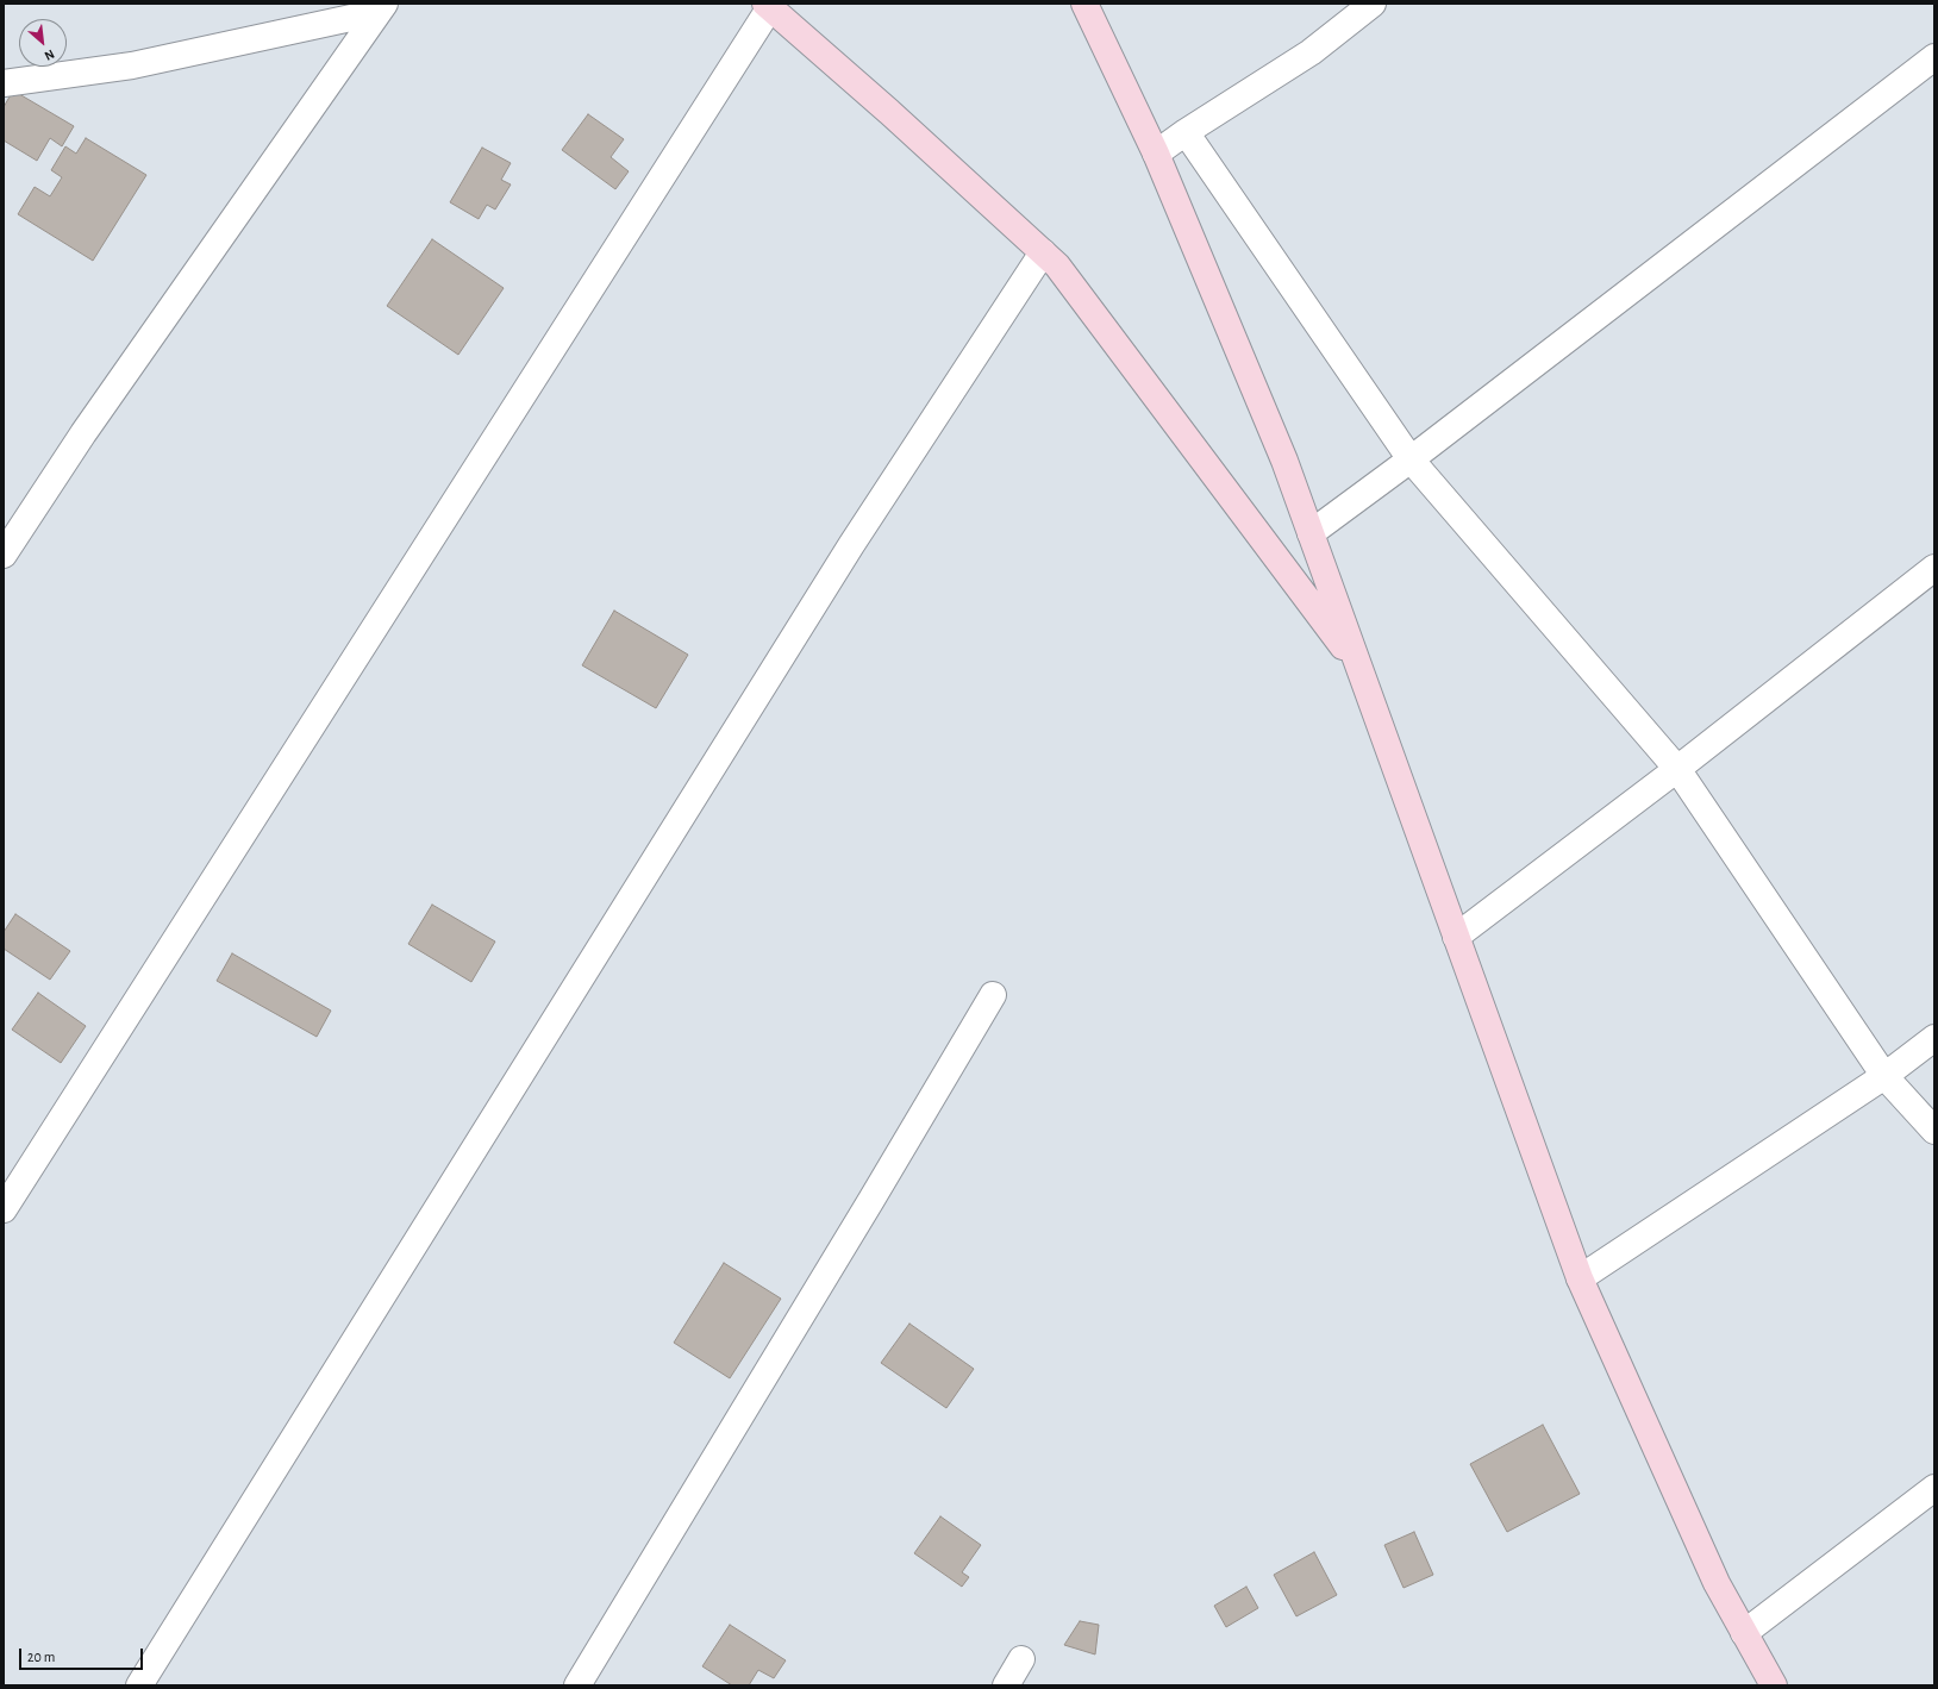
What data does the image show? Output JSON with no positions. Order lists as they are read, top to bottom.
{
  "scale_bar": "20 m",
  "north": "bottom right"
}
